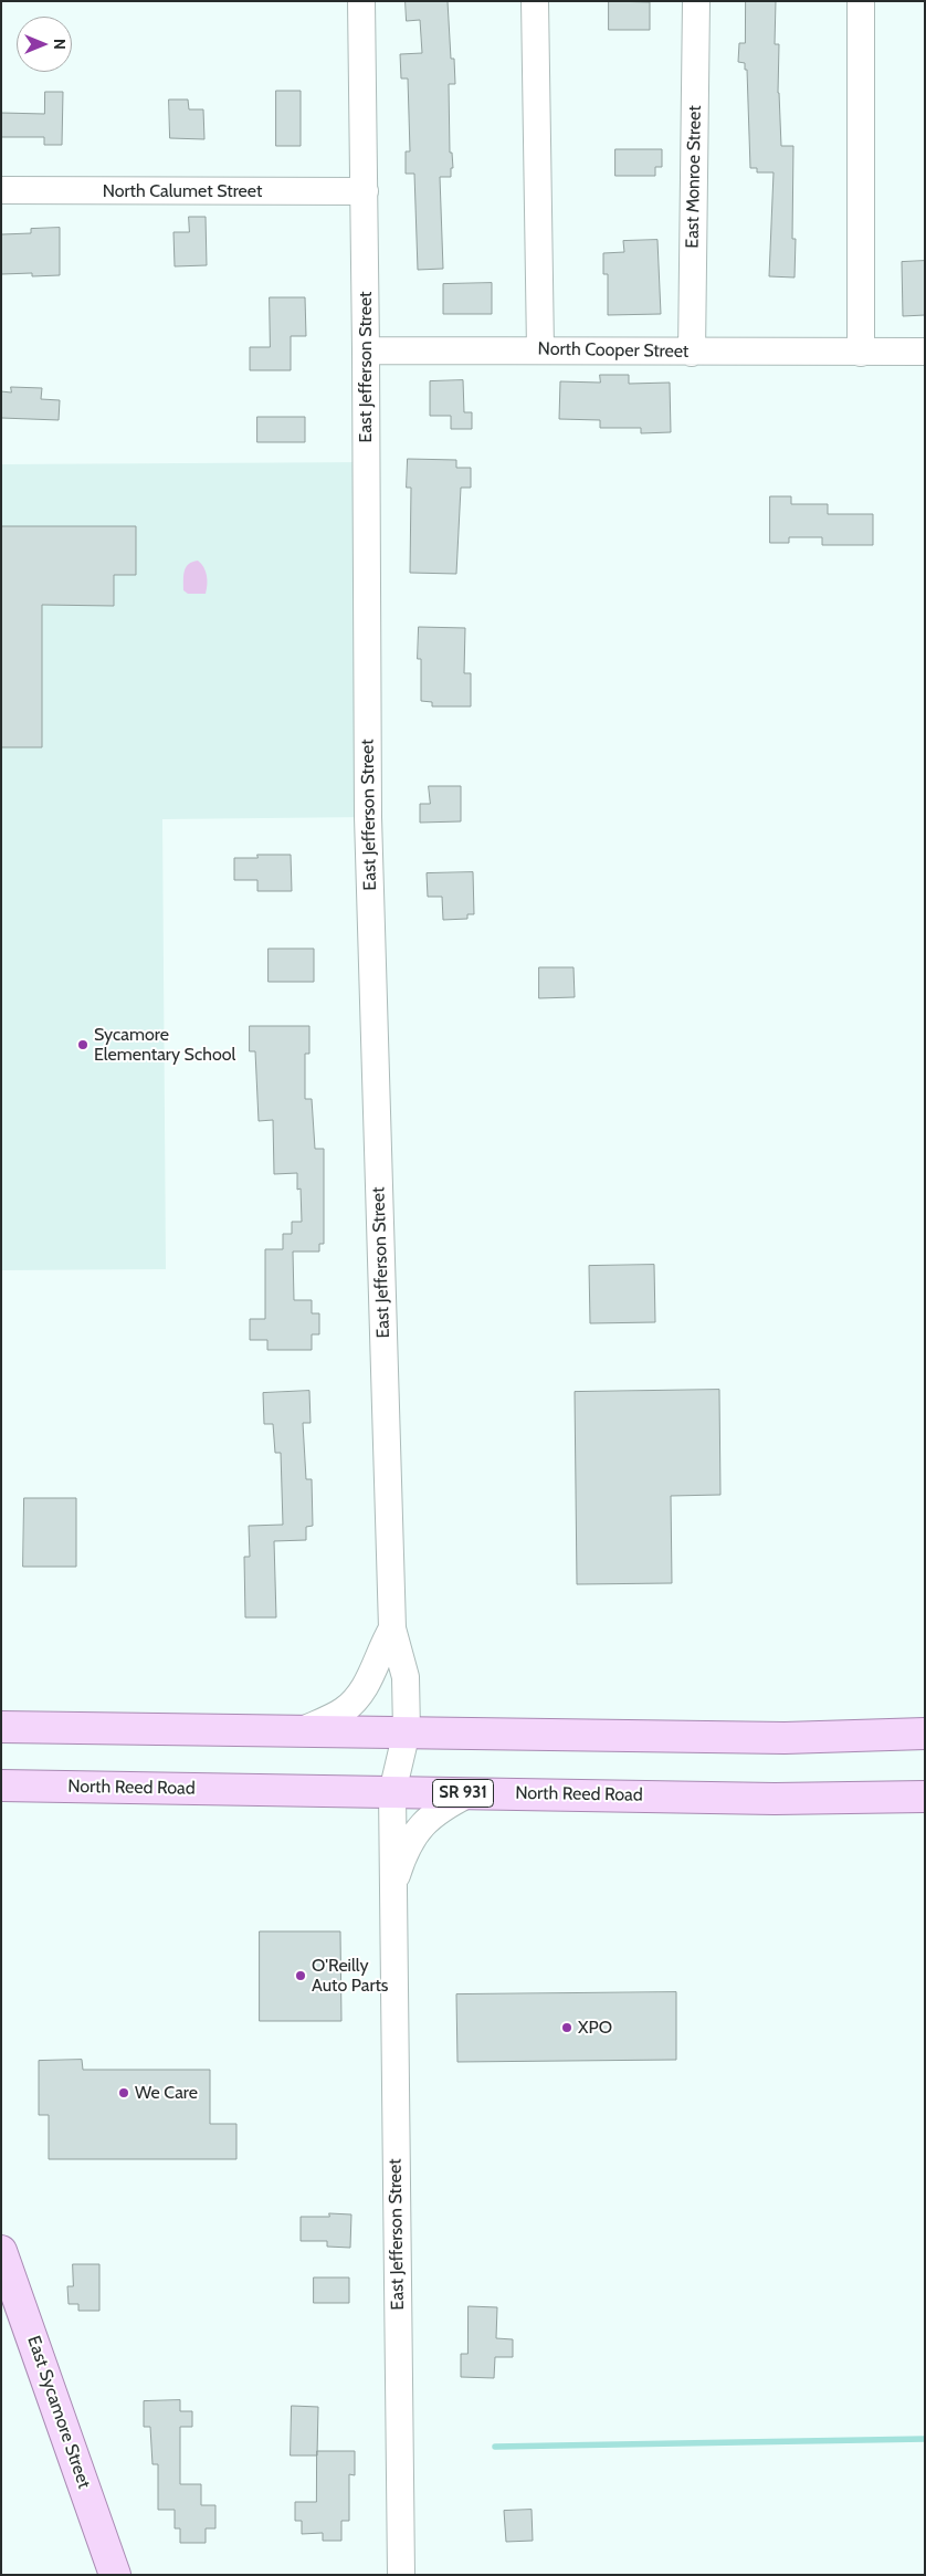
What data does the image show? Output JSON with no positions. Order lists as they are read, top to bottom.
{
  "streets": {
    "main road": ["North Reed Road", "SR 931", "East Sycamore Street"],
    "street": [
      "East Monroe Street",
      "North Calumet Street",
      "North Cooper Street",
      "East Jefferson Street"
    ]
  },
  "crossings": [
    ["East Monroe Street", "North Cooper Street"],
    ["North Calumet Street", "East Jefferson Street"],
    ["North Cooper Street", "East Jefferson Street"],
    ["East Jefferson Street", "North Reed Road"]
  ],
  "places": [
    "Sycamore Elementary School",
    "O'Reilly Auto Parts",
    "XPO",
    "We Care"
  ],
  "north": "right"
}
